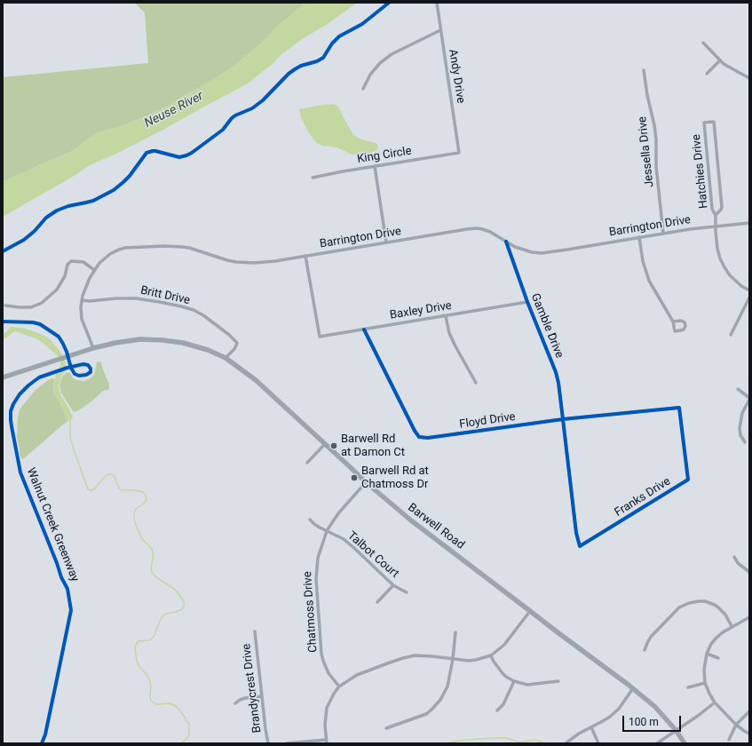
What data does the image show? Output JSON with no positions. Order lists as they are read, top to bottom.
{
  "streets": {
    "street": [
      "Andy Drive",
      "Jessella Drive",
      "King Circle",
      "Hatchies Drive",
      "Barrington Drive",
      "Britt Drive",
      "Baxley Drive",
      "Gamble Drive",
      "Floyd Drive",
      "Franks Drive",
      "Barwell Road",
      "Talbot Court",
      "Chatmoss Drive",
      "Brandycrest Drive"
    ],
    "cycle path": ["Walnut Creek Greenway"]
  },
  "crossings": [
    ["Andy Drive", "King Circle"],
    ["Jessella Drive", "Barrington Drive"],
    ["Hatchies Drive", "Barrington Drive"],
    ["Barrington Drive", "Britt Drive"],
    ["Barrington Drive", "Baxley Drive"],
    ["Barrington Drive", "Gamble Drive"],
    ["Barrington Drive", "Barwell Road"],
    ["Britt Drive", "Barwell Road"],
    ["Baxley Drive", "Gamble Drive"],
    ["Baxley Drive", "Floyd Drive"],
    ["Gamble Drive", "Floyd Drive"],
    ["Gamble Drive", "Franks Drive"],
    ["Floyd Drive", "Franks Drive"],
    ["Barwell Road", "Chatmoss Drive"],
    ["Talbot Court", "Chatmoss Drive"]
  ],
  "water": ["Neuse River"],
  "places": ["Barwell Rd at Damon Ct", "Barwell Rd at Chatmoss Dr"],
  "scale_bar": "100 m"
}
